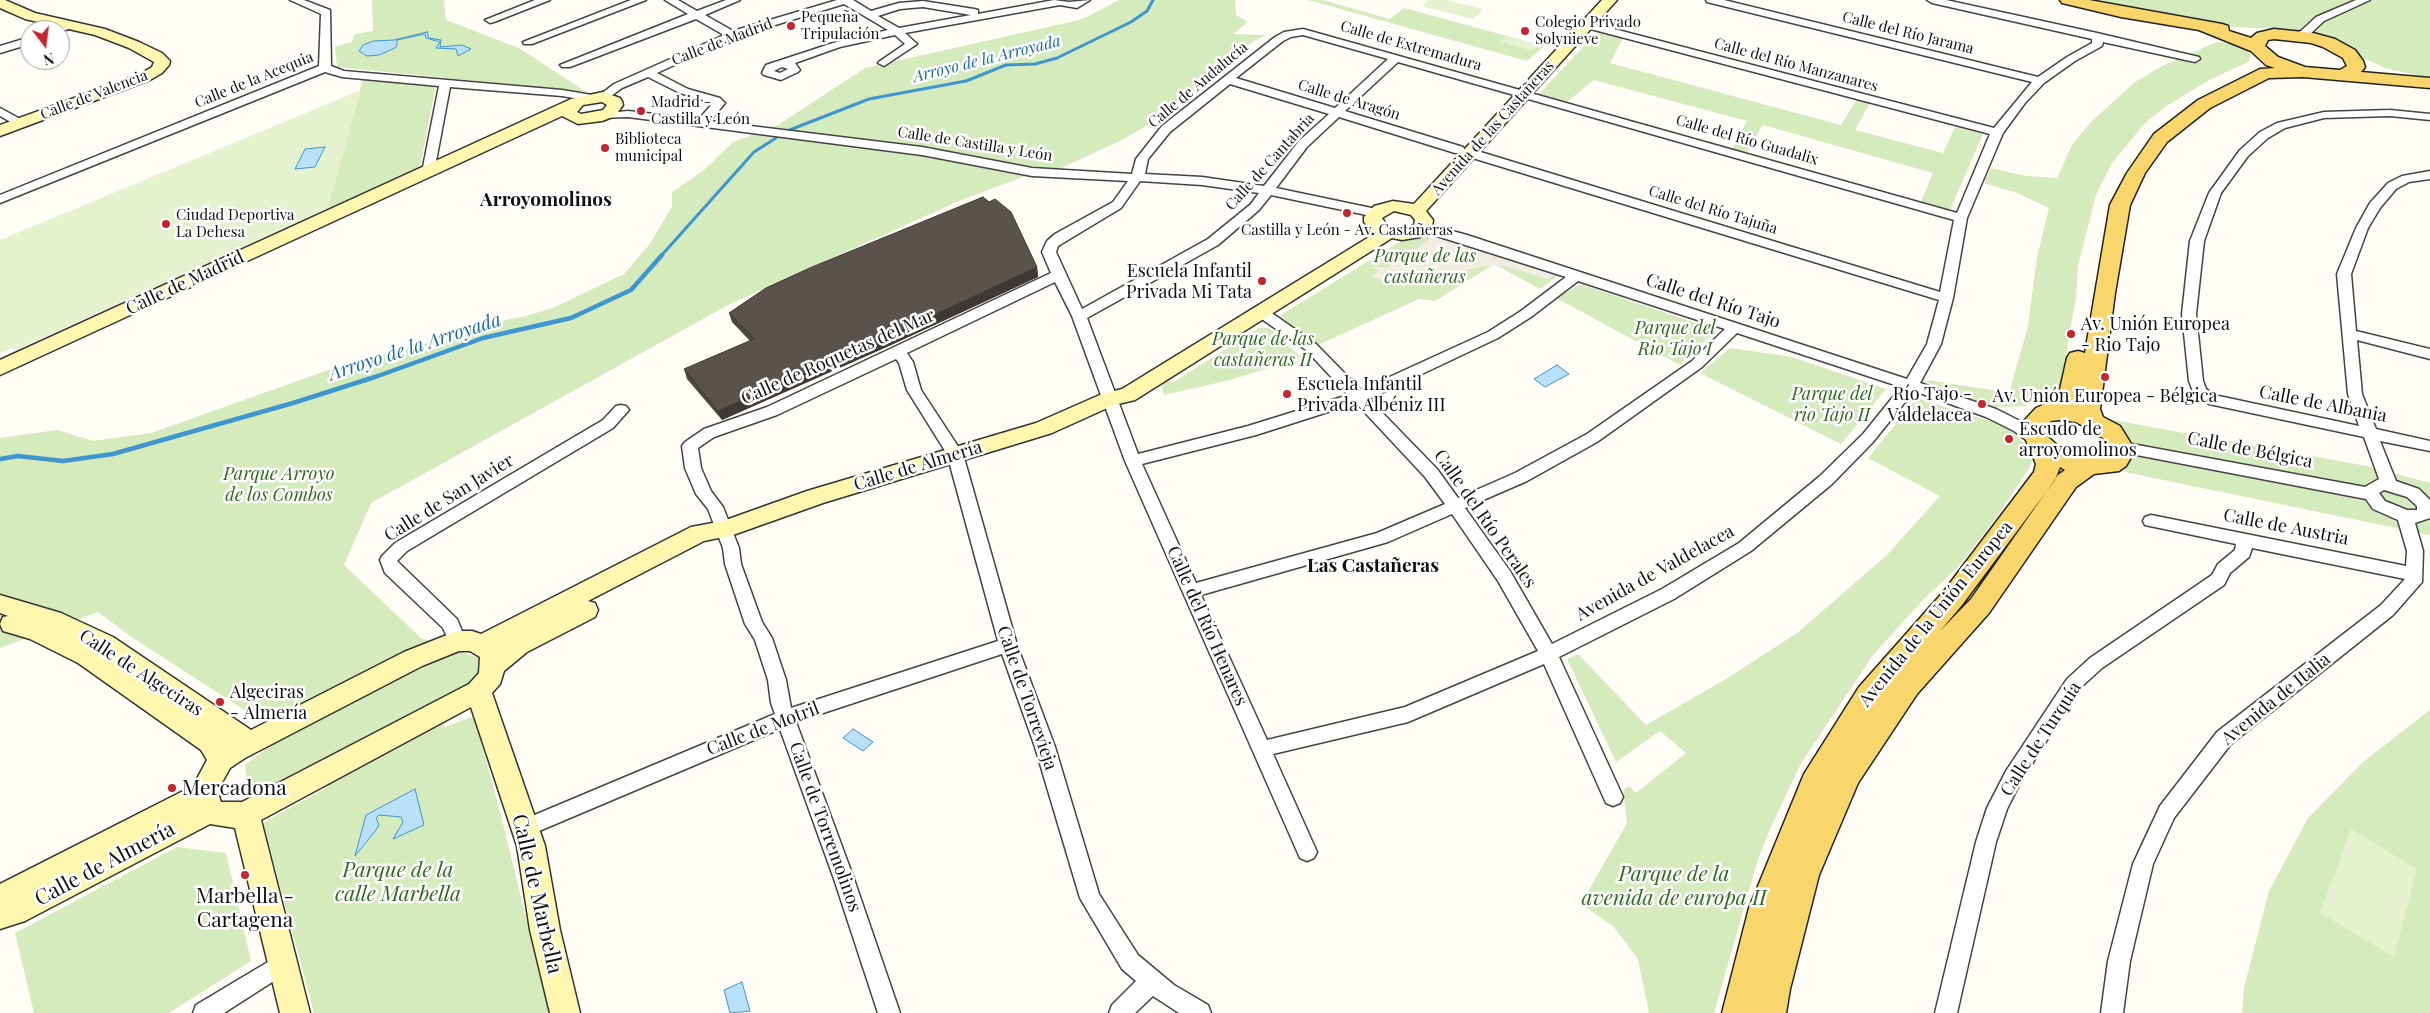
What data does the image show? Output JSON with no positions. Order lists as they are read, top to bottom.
{
  "streets": {
    "main road": ["Avenida de la Unión Europea"],
    "street": [
      "Calle del Río Jarama",
      "Calle de Madrid",
      "Calle de Extremadura",
      "Calle del Río Manzanares",
      "Calle de la Acequia",
      "Calle de Andalucía",
      "Calle de Valencia",
      "Calle de Aragón",
      "Avenida de las Castañeras",
      "Calle del Río Guadalix",
      "Calle de Castilla y León",
      "Calle de Cantabria",
      "Calle del Río Tajuña",
      "Calle del Río Tajo",
      "Calle de Roquetas del Mar",
      "Calle de Albania",
      "Calle de Bélgica",
      "Calle de Almería",
      "Calle de San Javier",
      "Calle del Río Perales",
      "Calle de Austria",
      "Avenida de Valdelacea",
      "Calle del Río Henares",
      "Calle de Algeciras",
      "Calle de Torrevieja",
      "Avenida de Italia",
      "Calle de Motril",
      "Calle de Turquía",
      "Calle de Torremolinos",
      "Calle de Marbella"
    ]
  },
  "crossings": [
    ["Calle del Río Jarama", "Avenida de Valdelacea"],
    ["Calle de Madrid", "Calle de la Acequia"],
    ["Calle de Madrid", "Calle de Castilla y León"],
    ["Calle de Extremadura", "Calle de Andalucía"],
    ["Calle de Extremadura", "Avenida de las Castañeras"],
    ["Calle de Extremadura", "Calle del Río Guadalix"],
    ["Calle de Extremadura", "Calle de Cantabria"],
    ["Calle del Río Manzanares", "Avenida de las Castañeras"],
    ["Calle del Río Manzanares", "Avenida de Valdelacea"],
    ["Calle de Andalucía", "Calle de Aragón"],
    ["Calle de Andalucía", "Calle de Castilla y León"],
    ["Calle de Andalucía", "Calle de Roquetas del Mar"],
    ["Calle de Aragón", "Avenida de las Castañeras"],
    ["Calle de Aragón", "Calle de Cantabria"],
    ["Calle de Aragón", "Calle del Río Tajuña"],
    ["Avenida de las Castañeras", "Calle del Río Guadalix"],
    ["Avenida de las Castañeras", "Calle del Río Tajuña"],
    ["Avenida de las Castañeras", "Calle del Río Tajo"],
    ["Calle del Río Guadalix", "Avenida de Valdelacea"],
    ["Calle de Castilla y León", "Calle de Cantabria"],
    ["Calle del Río Tajuña", "Avenida de Valdelacea"],
    ["Calle del Río Tajo", "Avenida de Valdelacea"],
    ["Calle del Río Tajo", "Avenida de la Unión Europea"],
    ["Calle de Roquetas del Mar", "Calle de Almería"],
    ["Calle de Roquetas del Mar", "Calle de Torrevieja"],
    ["Calle de Roquetas del Mar", "Calle de Torremolinos"],
    ["Calle de Almería", "Calle del Río Henares"],
    ["Calle de Almería", "Calle de Torrevieja"],
    ["Calle de Almería", "Calle de Torremolinos"],
    ["Calle del Río Perales", "Avenida de Valdelacea"],
    ["Calle de Austria", "Avenida de Italia"],
    ["Calle de Austria", "Calle de Turquía"],
    ["Avenida de Valdelacea", "Calle del Río Henares"],
    ["Calle de Torrevieja", "Calle de Motril"],
    ["Calle de Motril", "Calle de Torremolinos"],
    ["Calle de Motril", "Calle de Marbella"]
  ],
  "districts": ["Arroyomolinos", "Las Castañeras"],
  "water": ["Arroyo de la Arroyada"],
  "parks": [
    "Parque de las castañeras",
    "Parque del Rio Tajo I",
    "Parque de las castañeras II",
    "Parque del rio Tajo II",
    "Parque Arroyo de los Combos",
    "Parque de la calle Marbella",
    "Parque de la avenida de europa II"
  ],
  "places": [
    "Pequeña Tripulación",
    "Colegio Privado Solynieve",
    "Madrid - Castilla y León",
    "Biblioteca municipal",
    "Castilla y León - Av. Castañeras",
    "Ciudad Deportiva La Dehesa",
    "Escuela Infantil Privada Mi Tata",
    "Av. Unión Europea - Rio Tajo",
    "Av. Unión Europea - Bélgica",
    "Escuela Infantil Privada Albéniz III",
    "Río Tajo - Valdelacea",
    "Escudo de arroyomolinos",
    "Algeciras - Almería",
    "Mercadona",
    "Marbella - Cartagena"
  ],
  "north": "bottom"
}
